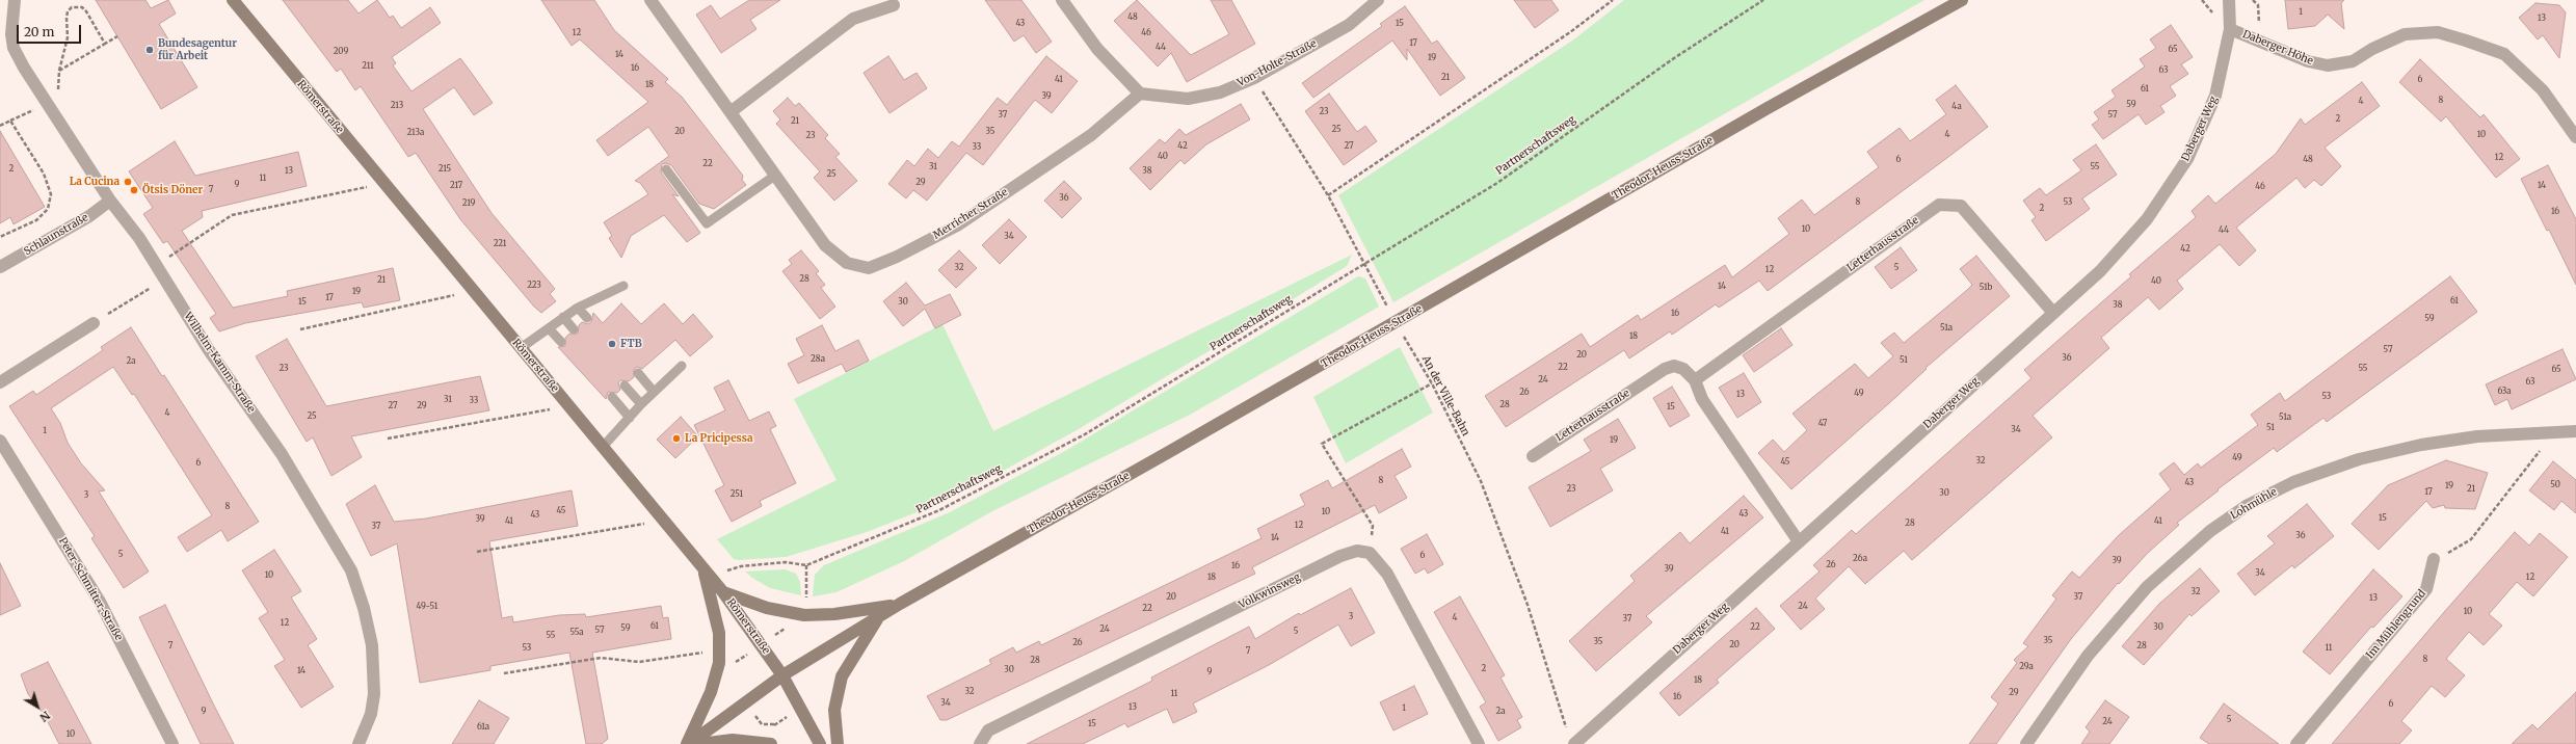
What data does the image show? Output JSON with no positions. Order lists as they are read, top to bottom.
{
  "streets": {
    "main road": ["Römerstraße", "Theodor-Heuss-Straße"],
    "street": [
      "Daberger Höhe",
      "Von-Holte-Straße",
      "Daberger Weg",
      "Merricher Straße",
      "Schlaunstraße",
      "Letterhausstraße",
      "Wilhelm-Kamm-Straße",
      "Lohmühle",
      "Peter-Schmitter-Straße",
      "Volkwinsweg",
      "Im Mühlengrund"
    ],
    "path": ["Partnerschaftsweg", "An der Ville-Bahn"]
  },
  "crossings": [
    ["Daberger Höhe", "Daberger Weg"],
    ["Von-Holte-Straße", "Merricher Straße"],
    ["Von-Holte-Straße", "An der Ville-Bahn"],
    ["Römerstraße", "Theodor-Heuss-Straße"],
    ["Daberger Weg", "Letterhausstraße"],
    ["Partnerschaftsweg", "An der Ville-Bahn"],
    ["Theodor-Heuss-Straße", "An der Ville-Bahn"],
    ["Schlaunstraße", "Wilhelm-Kamm-Straße"]
  ],
  "places": [
    "Bundesagentur für Arbeit",
    "La Cucina",
    "Ötsis Döner",
    "FTB",
    "La Pricipessa"
  ],
  "house_numbers": [
    "1",
    "48",
    "13",
    "43",
    "15",
    "12",
    "46",
    "17",
    "44",
    "65",
    "209",
    "14",
    "19",
    "211",
    "16",
    "63",
    "21",
    "41",
    "6",
    "18",
    "61",
    "39",
    "8",
    "4",
    "59",
    "213",
    "4a",
    "23",
    "37",
    "57",
    "2",
    "21",
    "25",
    "20",
    "35",
    "213a",
    "4",
    "10",
    "23",
    "42",
    "27",
    "33",
    "40",
    "12",
    "6",
    "48",
    "22",
    "31",
    "55",
    "2",
    "215",
    "13",
    "38",
    "25",
    "11",
    "29",
    "9",
    "217",
    "14",
    "46",
    "7",
    "36",
    "8",
    "53",
    "219",
    "2",
    "16",
    "10",
    "44",
    "34",
    "221",
    "42",
    "32",
    "5",
    "12",
    "28",
    "21",
    "40",
    "223",
    "14",
    "51b",
    "19",
    "17",
    "61",
    "15",
    "30",
    "38",
    "16",
    "59",
    "51a",
    "18",
    "57",
    "20",
    "36",
    "28a",
    "51",
    "2a",
    "22",
    "23",
    "55",
    "65",
    "24",
    "63",
    "63a",
    "26",
    "49",
    "13",
    "53",
    "31",
    "33",
    "28",
    "27",
    "29",
    "15",
    "4",
    "25",
    "51a",
    "47",
    "51",
    "34",
    "1",
    "19",
    "49",
    "32",
    "45",
    "6",
    "8",
    "43",
    "50",
    "19",
    "23",
    "21",
    "17",
    "30",
    "251",
    "3",
    "8",
    "45",
    "10",
    "43",
    "43",
    "15",
    "39",
    "41",
    "41",
    "28",
    "12",
    "37",
    "41",
    "36",
    "14",
    "5",
    "6",
    "26a",
    "39",
    "26",
    "16",
    "39",
    "34",
    "10",
    "18",
    "12",
    "32",
    "20",
    "37",
    "13",
    "49-51",
    "24",
    "22",
    "10",
    "3",
    "4",
    "37",
    "12",
    "61",
    "22",
    "30",
    "59",
    "24",
    "57",
    "5",
    "55a",
    "55",
    "35",
    "35",
    "26",
    "20",
    "7",
    "28",
    "53",
    "11",
    "7",
    "8",
    "28",
    "29a",
    "2",
    "30",
    "14",
    "9",
    "18",
    "32",
    "29",
    "11",
    "16",
    "34",
    "6",
    "13",
    "1",
    "9",
    "2a",
    "5",
    "24",
    "15",
    "61a",
    "10"
  ],
  "scale_bar": "20 m",
  "north": "bottom right"
}
